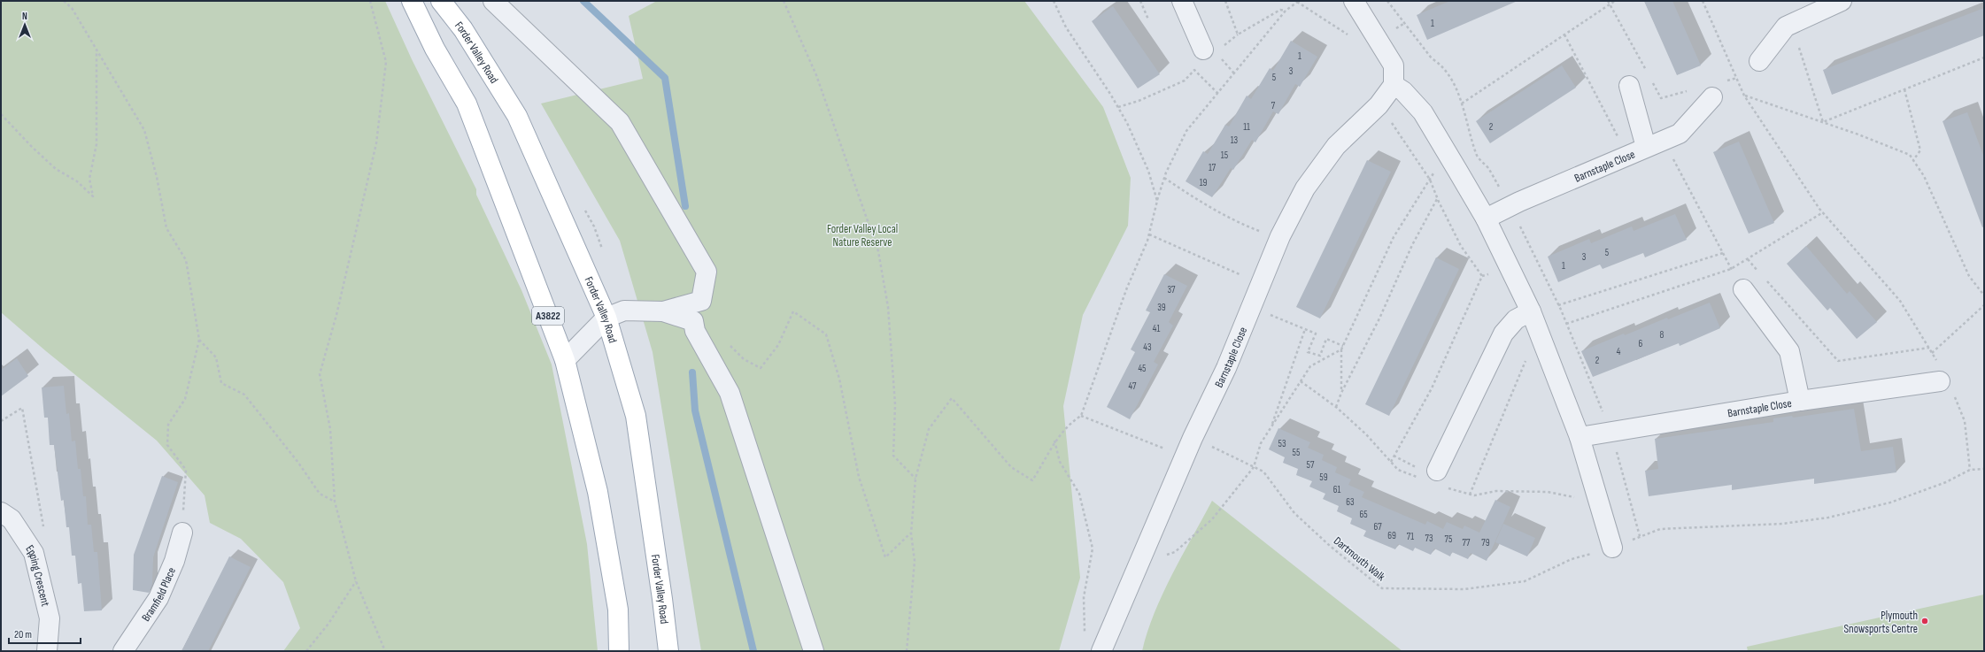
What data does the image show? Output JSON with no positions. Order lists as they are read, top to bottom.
{
  "streets": {
    "main road": ["Forder Valley Road", "A3822"],
    "street": ["Barnstaple Close", "Epping Crescent", "Bramfield Place"],
    "path": ["Dartmouth Walk"]
  },
  "crossings": [
    ["Barnstaple Close", "Dartmouth Walk"]
  ],
  "parks": ["Forder Valley Local Nature Reserve"],
  "places": ["Plymouth Snowsports Centre"],
  "house_numbers": [
    "1",
    "1",
    "3",
    "5",
    "7",
    "11",
    "2",
    "13",
    "15",
    "17",
    "19",
    "5",
    "3",
    "1",
    "37",
    "39",
    "41",
    "8",
    "6",
    "43",
    "4",
    "2",
    "45",
    "47",
    "53",
    "55",
    "57",
    "59",
    "61",
    "63",
    "65",
    "67",
    "69",
    "71",
    "73",
    "75",
    "77",
    "79"
  ],
  "scale_bar": "20 m",
  "north": "top"
}
